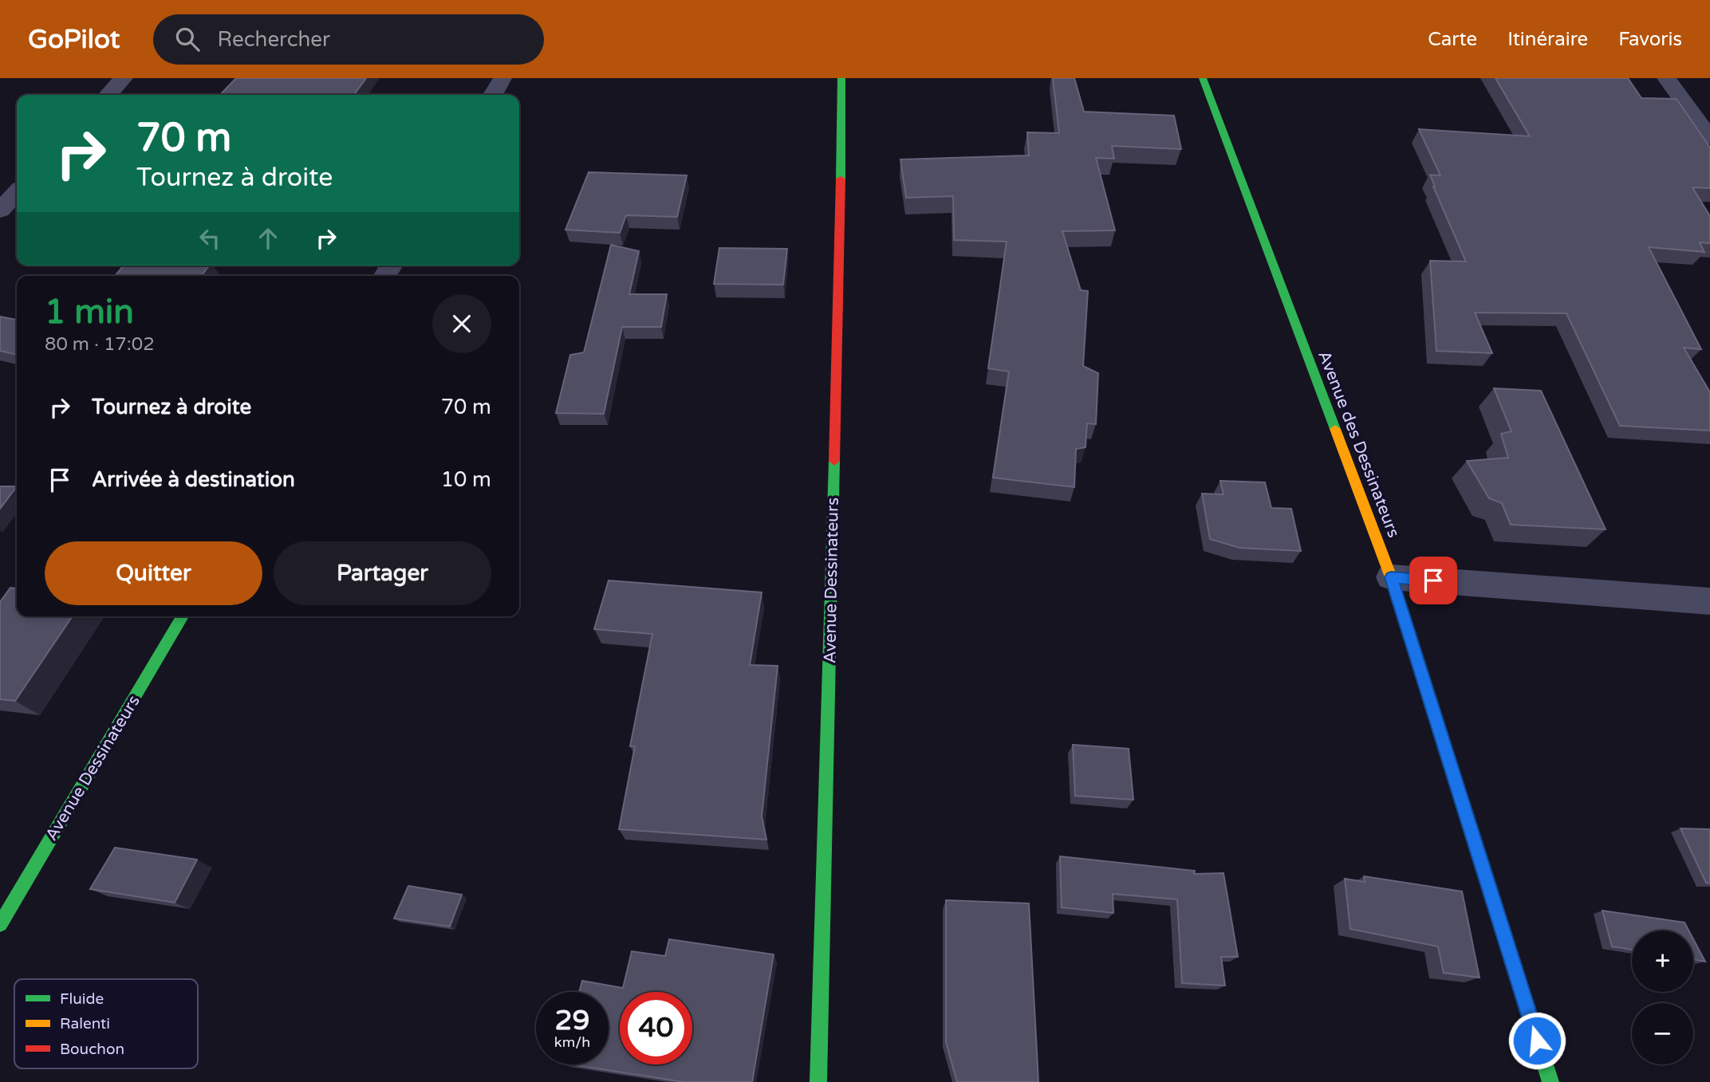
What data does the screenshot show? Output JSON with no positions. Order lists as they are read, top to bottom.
{
  "streets": {
    "street": ["Avenue des Dessinateurs", "Avenue Dessinateurs"]
  },
  "legend": ["Fluide", "Ralenti", "Bouchon"],
  "page": {
    "header": "GoPilot",
    "search": "Rechercher",
    "nav": ["Carte", "Itinéraire", "Favoris"],
    "turn": ["70 m", "Tournez à droite"],
    "heading": ["1 min", "80 m · 17:02"],
    "list": [
      {
        "name": "Tournez à droite",
        "value": "70 m"
      },
      {
        "name": "Arrivée à destination",
        "value": "10 m"
      }
    ],
    "buttons": ["Quitter", "Partager"],
    "map_buttons": ["+", "−"],
    "speed": "29 km/h",
    "limit": "40"
  }
}
